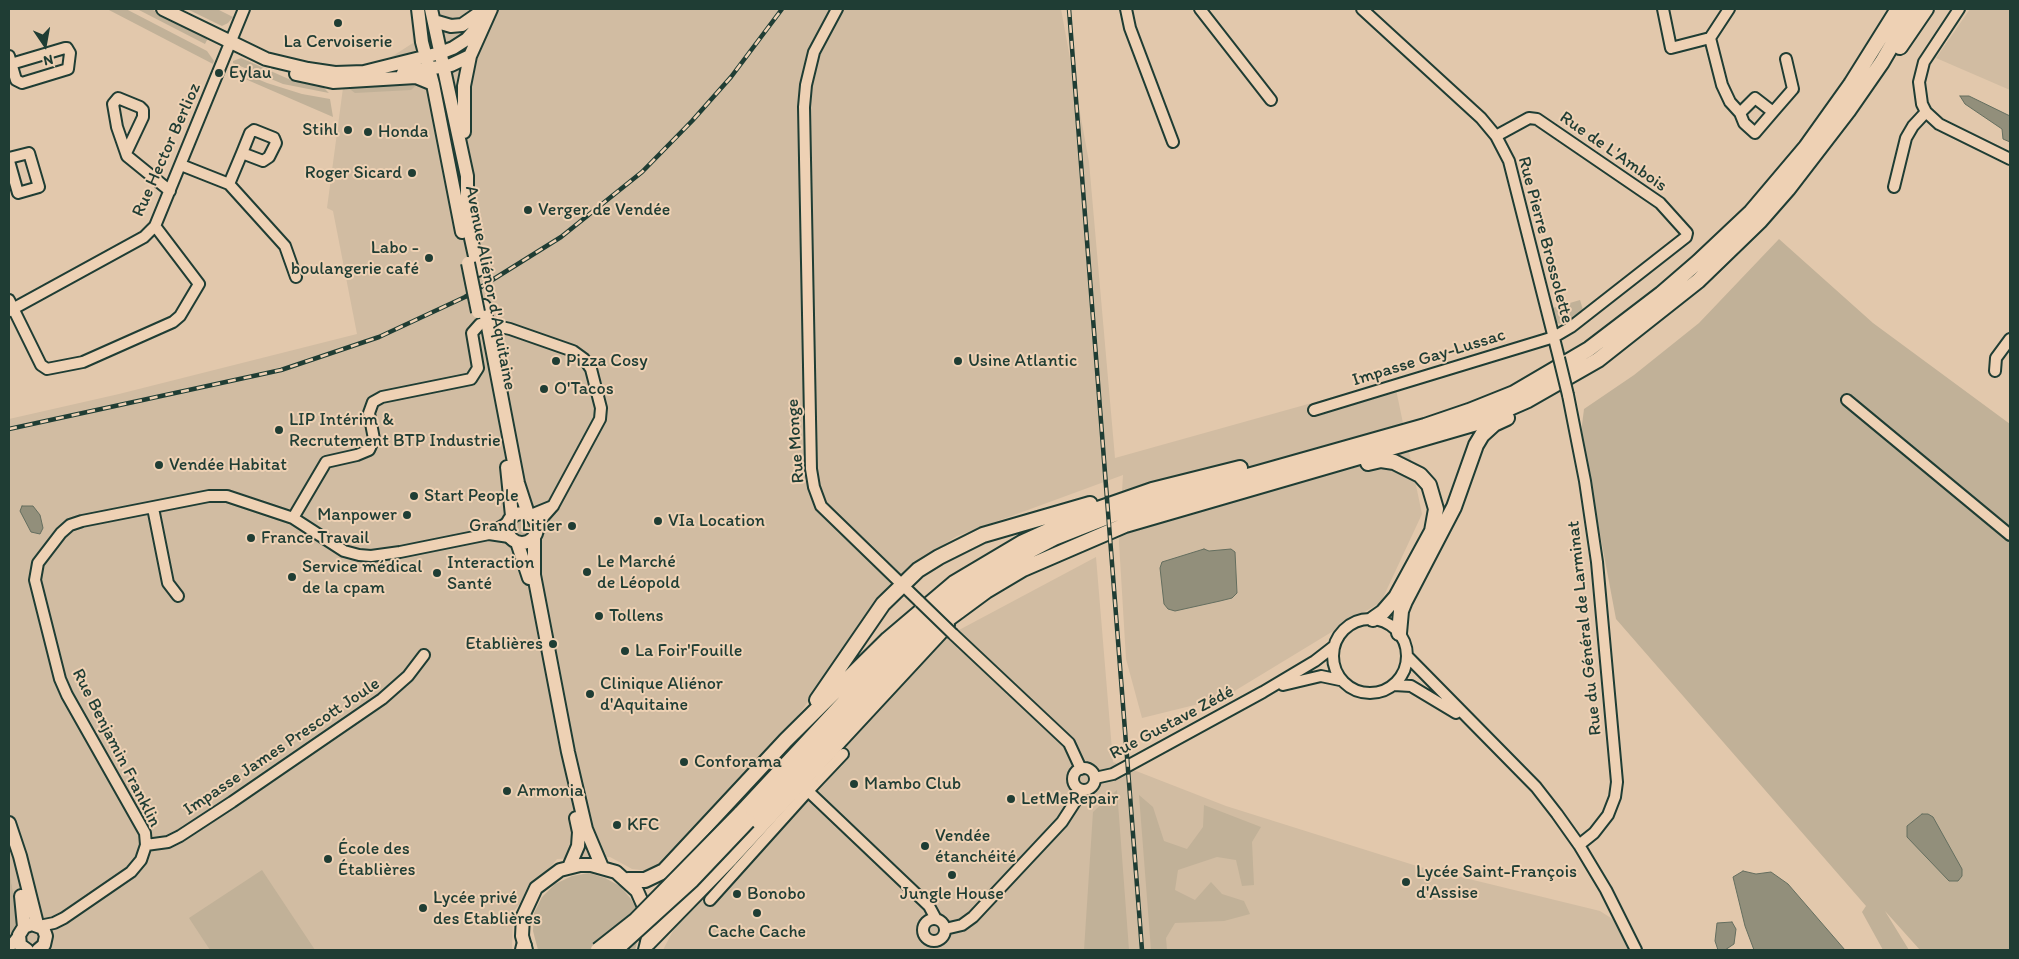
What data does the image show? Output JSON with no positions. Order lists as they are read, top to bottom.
{
  "streets": {
    "main road": ["Avenue Aliénor d'Aquitaine"],
    "street": [
      "Rue Hector Berlioz",
      "Rue de L'Ambois",
      "Rue Pierre Brossolette",
      "Impasse Gay-Lussac",
      "Rue Monge",
      "Rue du Général de Larminat",
      "Rue Gustave Zédé",
      "Impasse James Prescott Joule",
      "Rue Benjamin Franklin"
    ]
  },
  "crossings": [
    ["Rue de L'Ambois", "Rue Pierre Brossolette"],
    ["Rue de L'Ambois", "Impasse Gay-Lussac"],
    ["Rue Pierre Brossolette", "Impasse Gay-Lussac"],
    ["Rue Pierre Brossolette", "Rue du Général de Larminat"],
    ["Avenue Aliénor d'Aquitaine", "Rue Benjamin Franklin"],
    ["Rue Monge", "Rue Gustave Zédé"],
    ["Impasse James Prescott Joule", "Rue Benjamin Franklin"]
  ],
  "places": [
    "La Cervoiserie",
    "Eylau",
    "Stihl",
    "Honda",
    "Roger Sicard",
    "Verger de Vendée",
    "Labo - boulangerie café",
    "Pizza Cosy",
    "Usine Atlantic",
    "O'Tacos",
    "LIP Intérim & Recrutement BTP Industrie",
    "Vendée Habitat",
    "Start People",
    "Manpower",
    "VIa Location",
    "Grand Litier",
    "France Travail",
    "Le Marché de Léopold",
    "Interaction Santé",
    "Service médical de la cpam",
    "Tollens",
    "Etablières",
    "La Foir'Fouille",
    "Clinique Aliénor d'Aquitaine",
    "Conforama",
    "Mambo Club",
    "Armonia",
    "LetMeRepair",
    "KFC",
    "Vendée étanchéité",
    "École des Établières",
    "Jungle House",
    "Lycée Saint-François d'Assise",
    "Bonobo",
    "Lycée privé des Etablières",
    "Cache Cache"
  ],
  "north": "bottom"
}
